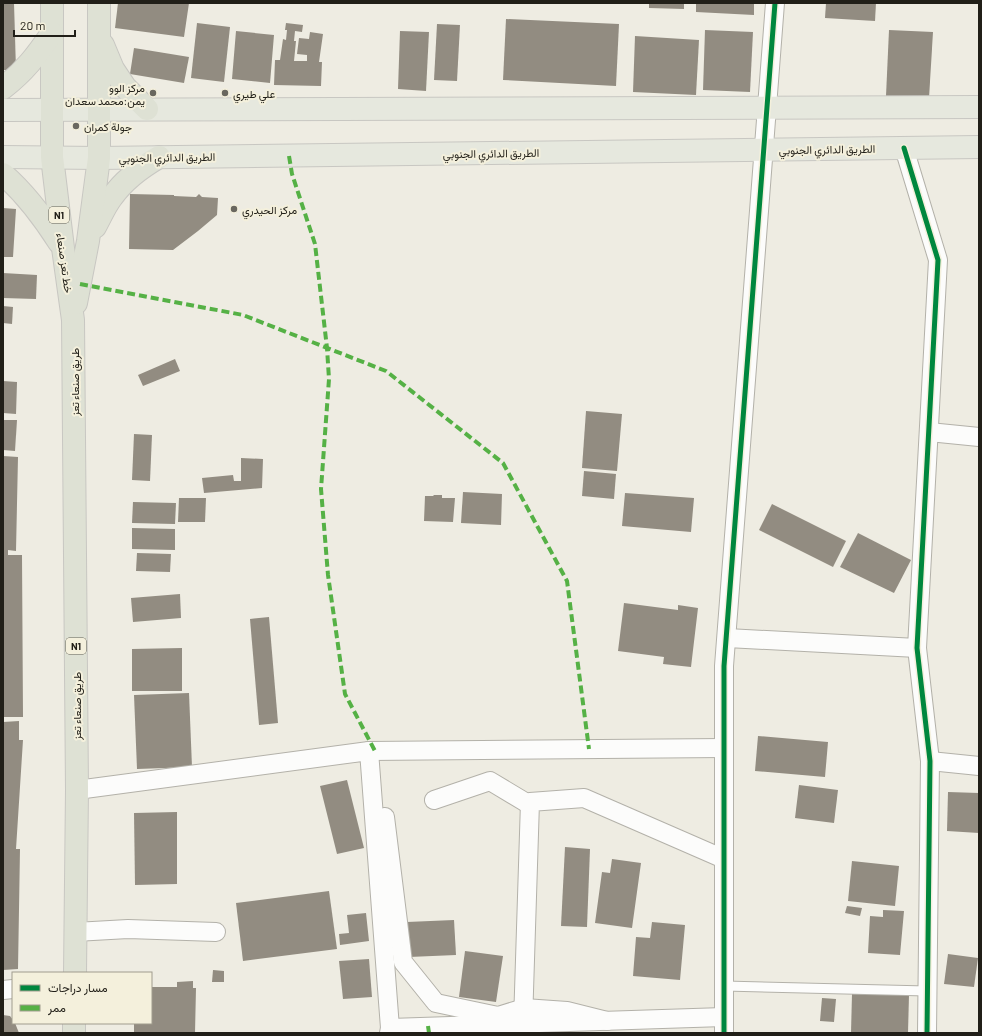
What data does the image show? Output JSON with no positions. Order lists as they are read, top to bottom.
{
  "streets": {
    "highway": ["N1", "خط تعز صنعاء", "طريق صنعاء تعز"],
    "main road": ["الطريق الدائري الجنوبي"]
  },
  "crossings": [
    ["الطريق الدائري الجنوبي", "خط تعز صنعاء"],
    ["N1", "خط تعز صنعاء"],
    ["خط تعز صنعاء", "طريق صنعاء تعز"]
  ],
  "places": [
    "مركز الوو يمن:محمد سعدان",
    "علي طيري",
    "جولة كمران",
    "مركز الحيدري"
  ],
  "legend": ["مسار دراجات", "ممر"],
  "scale_bar": "20 m"
}
